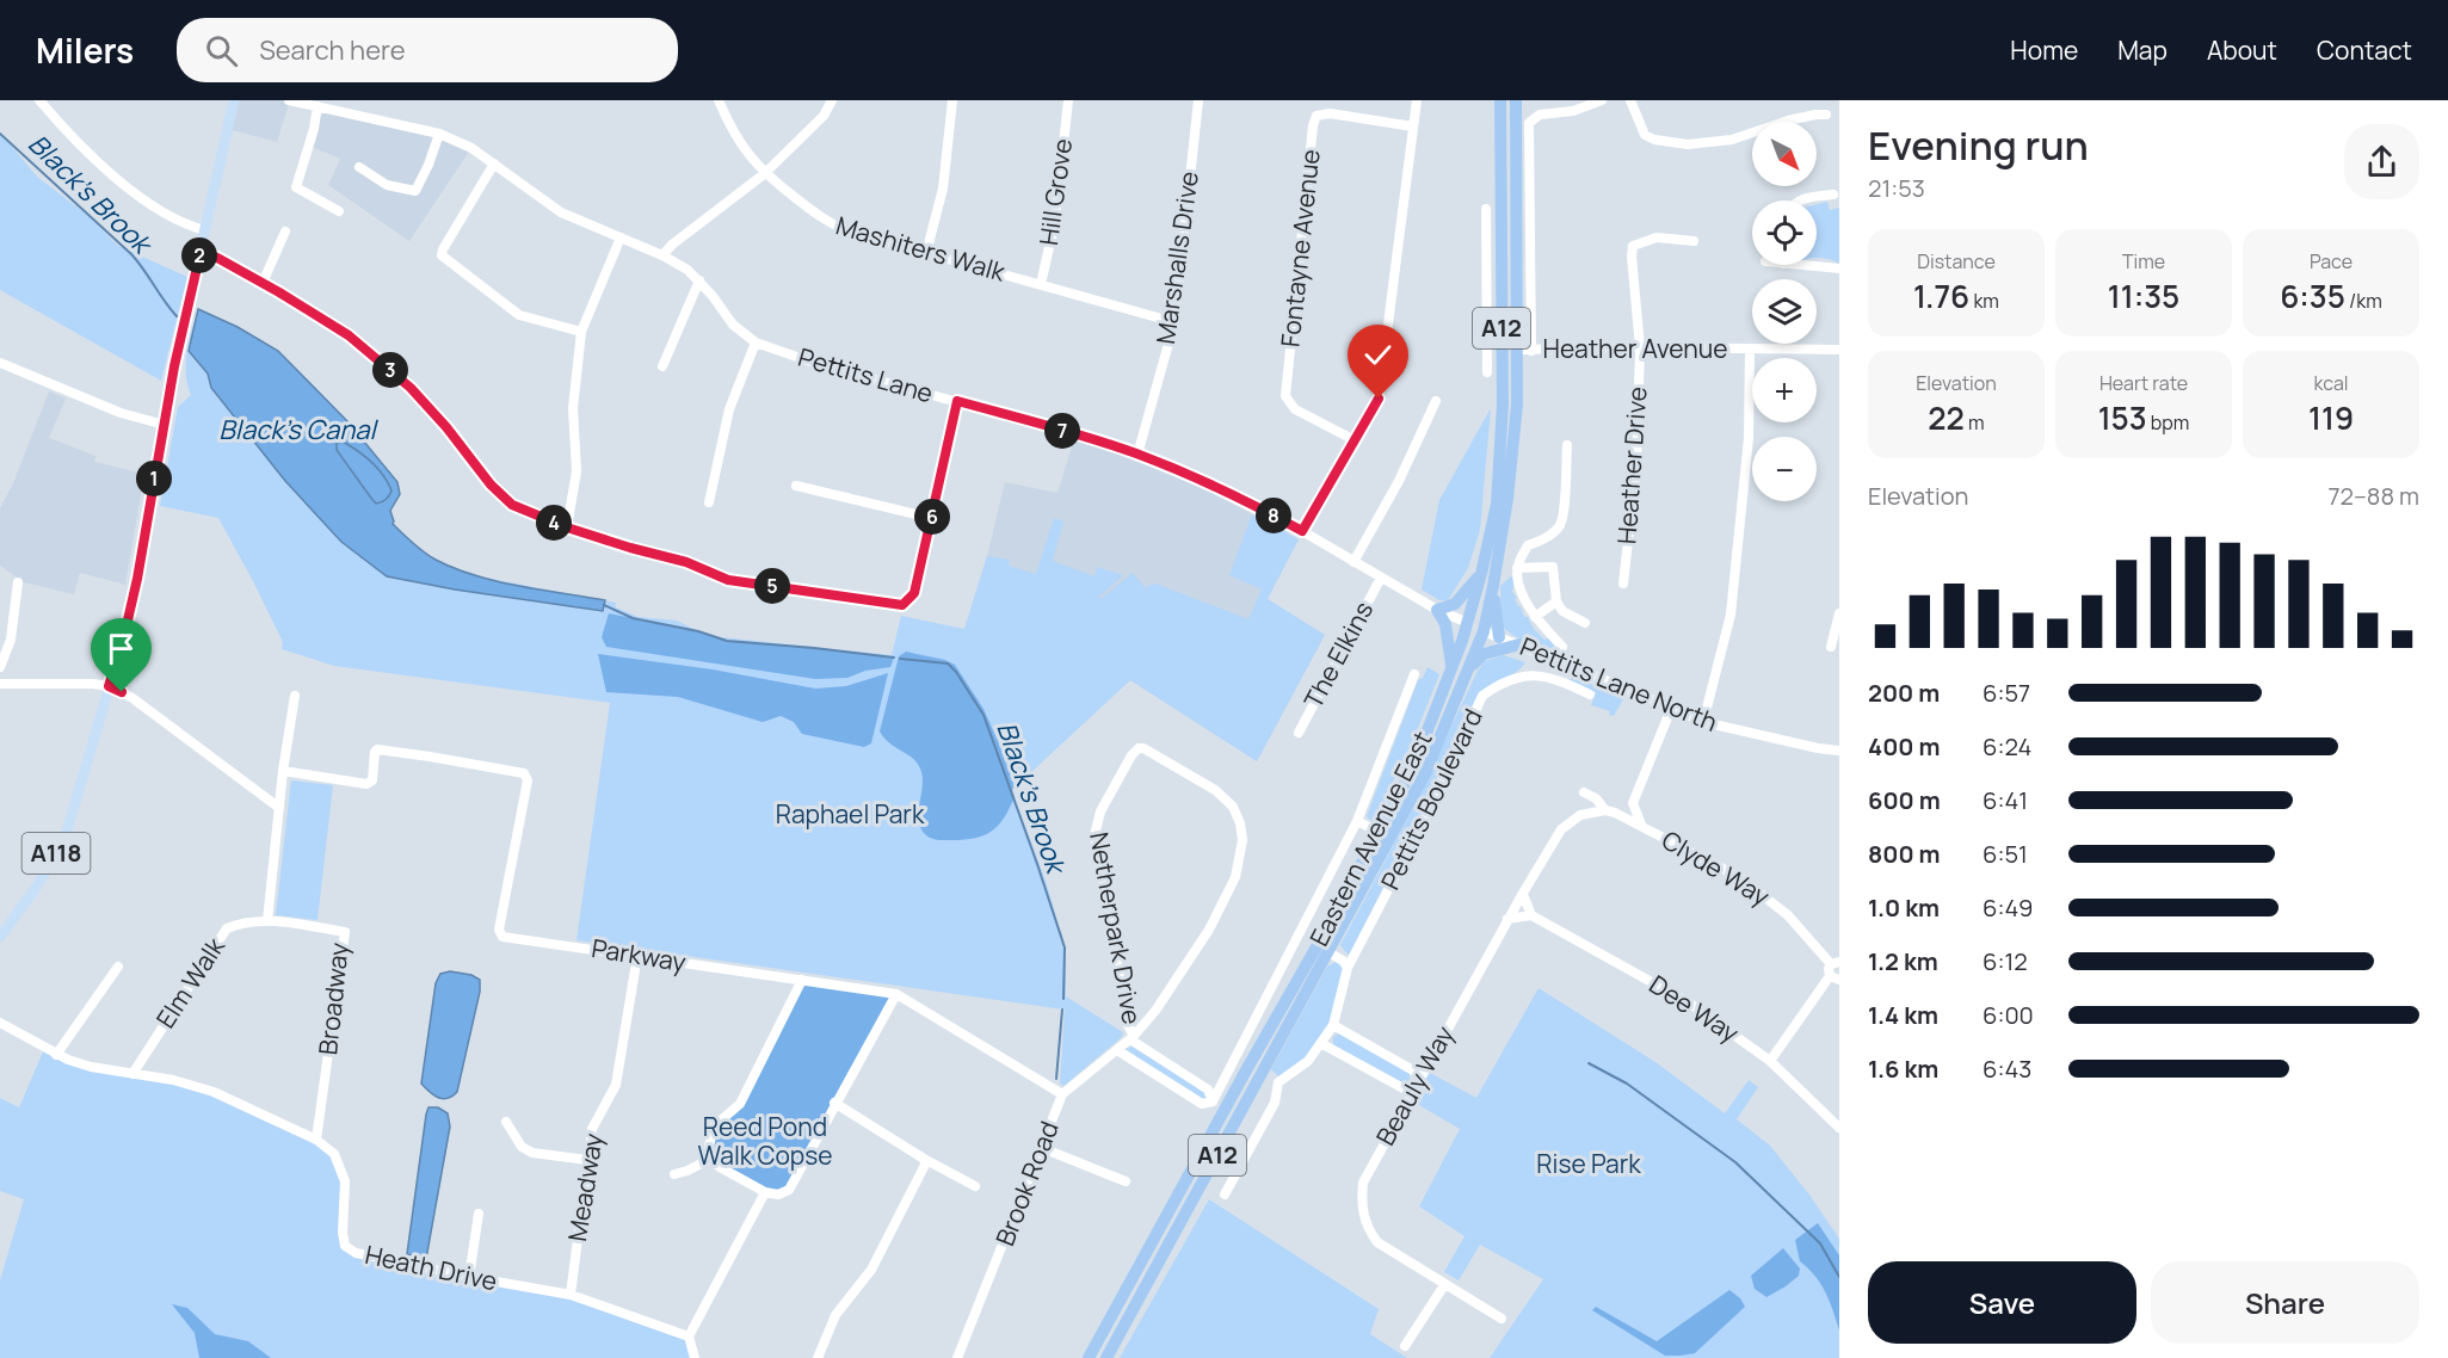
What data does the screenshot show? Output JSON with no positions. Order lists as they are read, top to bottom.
{
  "streets": {
    "highway": ["A12", "Eastern Avenue East"],
    "main road": ["A118"],
    "street": [
      "Hill Grove",
      "Fontayne Avenue",
      "Mashiters Walk",
      "Marshalls Drive",
      "Heather Avenue",
      "Pettits Lane",
      "Heather Drive",
      "The Elkins",
      "Pettits Lane North",
      "Pettits Boulevard",
      "Clyde Way",
      "Netherpark Drive",
      "Parkway",
      "Elm Walk",
      "Broadway",
      "Dee Way",
      "Beauly Way",
      "Brook Road",
      "Meadway",
      "Heath Drive"
    ]
  },
  "crossings": [
    ["Hill Grove", "Mashiters Walk"],
    ["Mashiters Walk", "Marshalls Drive"],
    ["Marshalls Drive", "Pettits Lane"],
    ["Heather Avenue", "Heather Drive"],
    ["Heather Avenue", "Eastern Avenue East"],
    ["Pettits Lane", "The Elkins"],
    ["Pettits Lane", "Eastern Avenue East"],
    ["Pettits Lane North", "Eastern Avenue East"],
    ["Clyde Way", "Beauly Way"],
    ["Netherpark Drive", "Brook Road"],
    ["Parkway", "Brook Road"],
    ["Parkway", "Meadway"],
    ["Elm Walk", "Broadway"],
    ["Elm Walk", "Heath Drive"],
    ["Broadway", "Heath Drive"],
    ["Meadway", "Heath Drive"]
  ],
  "water": ["Black's Brook", "Black's Canal"],
  "parks": ["Raphael Park", "Reed Pond Walk Copse", "Rise Park"],
  "north": "bottom right",
  "page": {
    "header": "Milers",
    "search": "Search here",
    "nav": [
      "Home",
      "Map",
      "About",
      "Contact"
    ],
    "heading": ["Evening run", "21:53"],
    "map_buttons": ["+", "−"],
    "stats": [
      ["Distance", "1.76 km"],
      ["Time", "11:35"],
      ["Pace", "6:35 /km"],
      ["Elevation", "22 m"],
      ["Heart rate", "153 bpm"],
      ["kcal", "119"]
    ],
    "pins": [
      "2",
      "3",
      "7",
      "1",
      "8",
      "6",
      "4",
      "5"
    ],
    "chart": ["Elevation", "72–88 m"],
    "list": [
      {
        "name": "200 m",
        "note": "6:57"
      },
      {
        "name": "400 m",
        "note": "6:24"
      },
      {
        "name": "600 m",
        "note": "6:41"
      },
      {
        "name": "800 m",
        "note": "6:51"
      },
      {
        "name": "1.0 km",
        "note": "6:49"
      },
      {
        "name": "1.2 km",
        "note": "6:12"
      },
      {
        "name": "1.4 km",
        "note": "6:00"
      },
      {
        "name": "1.6 km",
        "note": "6:43"
      }
    ],
    "buttons": ["Save", "Share"]
  }
}
